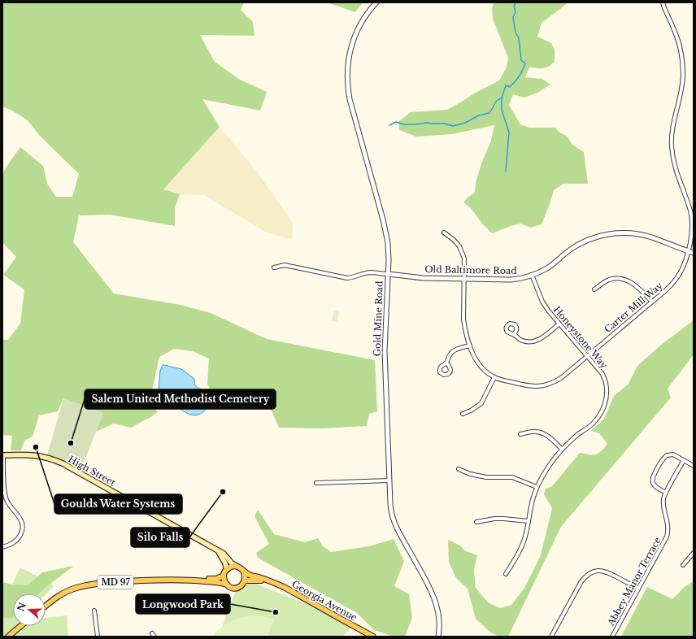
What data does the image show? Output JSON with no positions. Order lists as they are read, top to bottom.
{
  "streets": {
    "main road": ["High Street", "MD 97", "Georgia Avenue"],
    "street": [
      "Old Baltimore Road",
      "Carter Mill Way",
      "Gold Mine Road",
      "Honeystone Way",
      "Abbey Manor Terrace"
    ]
  },
  "crossings": [
    ["Old Baltimore Road", "Carter Mill Way"],
    ["Old Baltimore Road", "Gold Mine Road"],
    ["Old Baltimore Road", "Honeystone Way"],
    ["Carter Mill Way", "Honeystone Way"],
    ["High Street", "MD 97"],
    ["High Street", "Georgia Avenue"],
    ["MD 97", "Georgia Avenue"]
  ],
  "places": [
    "Salem United Methodist Cemetery",
    "Goulds Water Systems",
    "Silo Falls",
    "Longwood Park"
  ],
  "north": "left"
}
